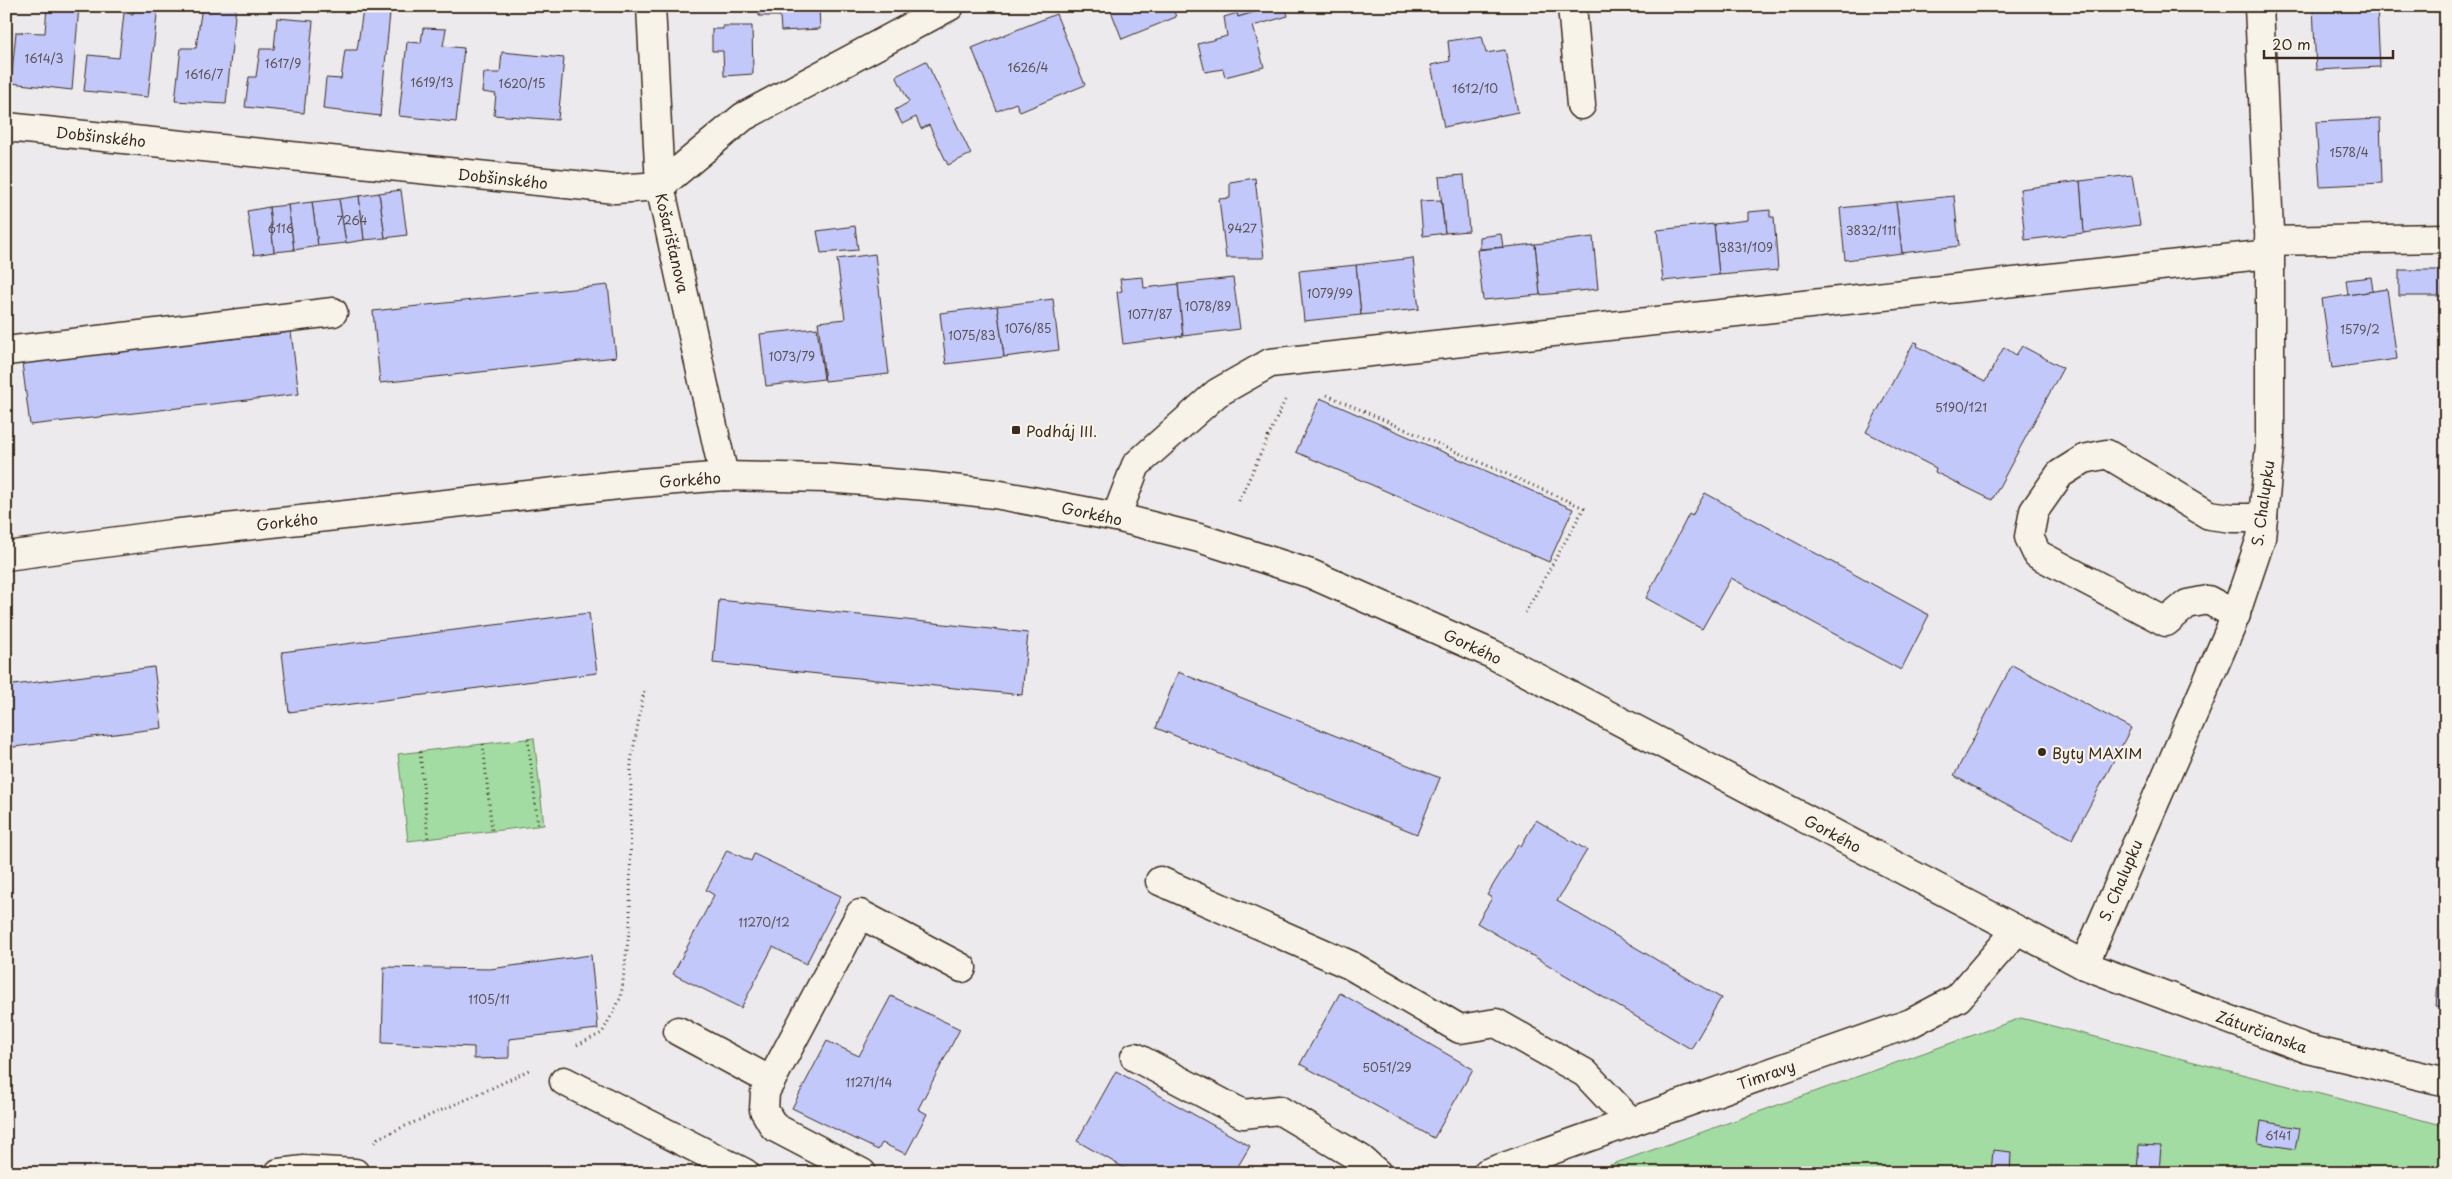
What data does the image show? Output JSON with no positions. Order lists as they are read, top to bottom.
{
  "streets": {
    "street": [
      "Dobšinského",
      "Košarišťanova",
      "Gorkého",
      "S. Chalupku",
      "Záturčianska",
      "Timravy"
    ]
  },
  "crossings": [
    ["Dobšinského", "Košarišťanova"],
    ["Košarišťanova", "Gorkého"],
    ["Gorkého", "S. Chalupku"],
    ["Gorkého", "Záturčianska"],
    ["Gorkého", "Timravy"],
    ["S. Chalupku", "Záturčianska"]
  ],
  "places": {
    "transit": ["Podháj III."],
    "other": ["Byty MAXIM"]
  },
  "house_numbers": [
    "1614/3",
    "1617/9",
    "1626/4",
    "1616/7",
    "1619/13",
    "1620/15",
    "1612/10",
    "1578/4",
    "7264",
    "6116",
    "9427",
    "3832/111",
    "3831/109",
    "1079/99",
    "1078/89",
    "1077/87",
    "1076/85",
    "1579/2",
    "1075/83",
    "1073/79",
    "5190/121",
    "11270/12",
    "1105/11",
    "5051/29",
    "11271/14",
    "6141"
  ],
  "scale_bar": "20 m"
}
